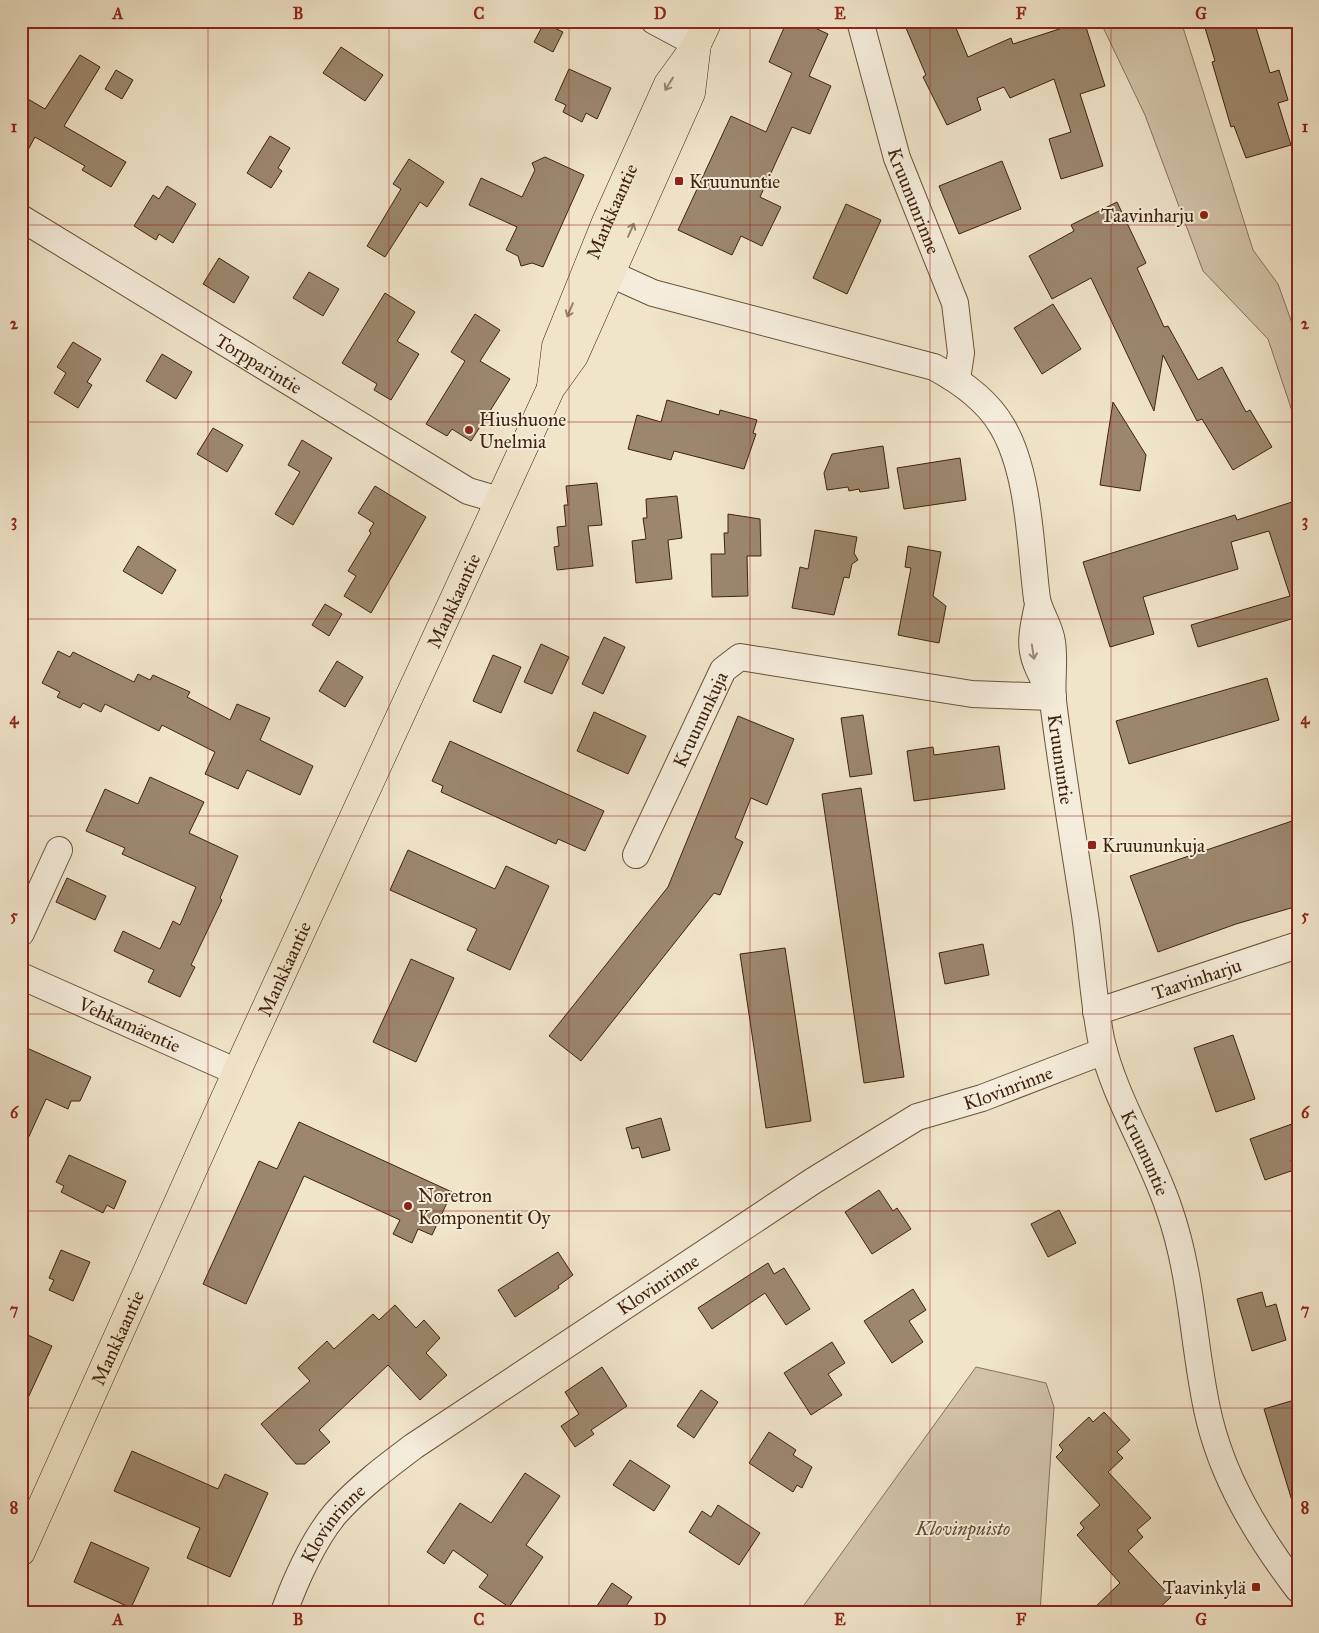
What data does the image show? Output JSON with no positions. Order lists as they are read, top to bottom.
{
  "streets": {
    "main road": ["Mankkaantie"],
    "street": [
      "Kruununrinne",
      "Torpparintie",
      "Kruununkuja",
      "Kruununtie",
      "Taavinharju",
      "Vehkamäentie",
      "Klovinrinne"
    ]
  },
  "crossings": [
    ["Kruununrinne", "Kruununtie"],
    ["Mankkaantie", "Torpparintie"],
    ["Mankkaantie", "Kruununtie"],
    ["Mankkaantie", "Vehkamäentie"],
    ["Kruununkuja", "Kruununtie"],
    ["Kruununtie", "Taavinharju"],
    ["Kruununtie", "Klovinrinne"]
  ],
  "parks": ["Klovinpuisto"],
  "places": {
    "transit": ["Kruununtie", "Kruununkuja", "Taavinkylä"],
    "other": ["Taavinharju", "Hiushuone Unelmia", "Noretron Komponentit Oy"]
  },
  "grid": {
    "columns": [
      "A",
      "B",
      "C",
      "D",
      "E",
      "F",
      "G"
    ],
    "rows": [
      "1",
      "2",
      "3",
      "4",
      "5",
      "6",
      "7",
      "8"
    ]
  }
}
